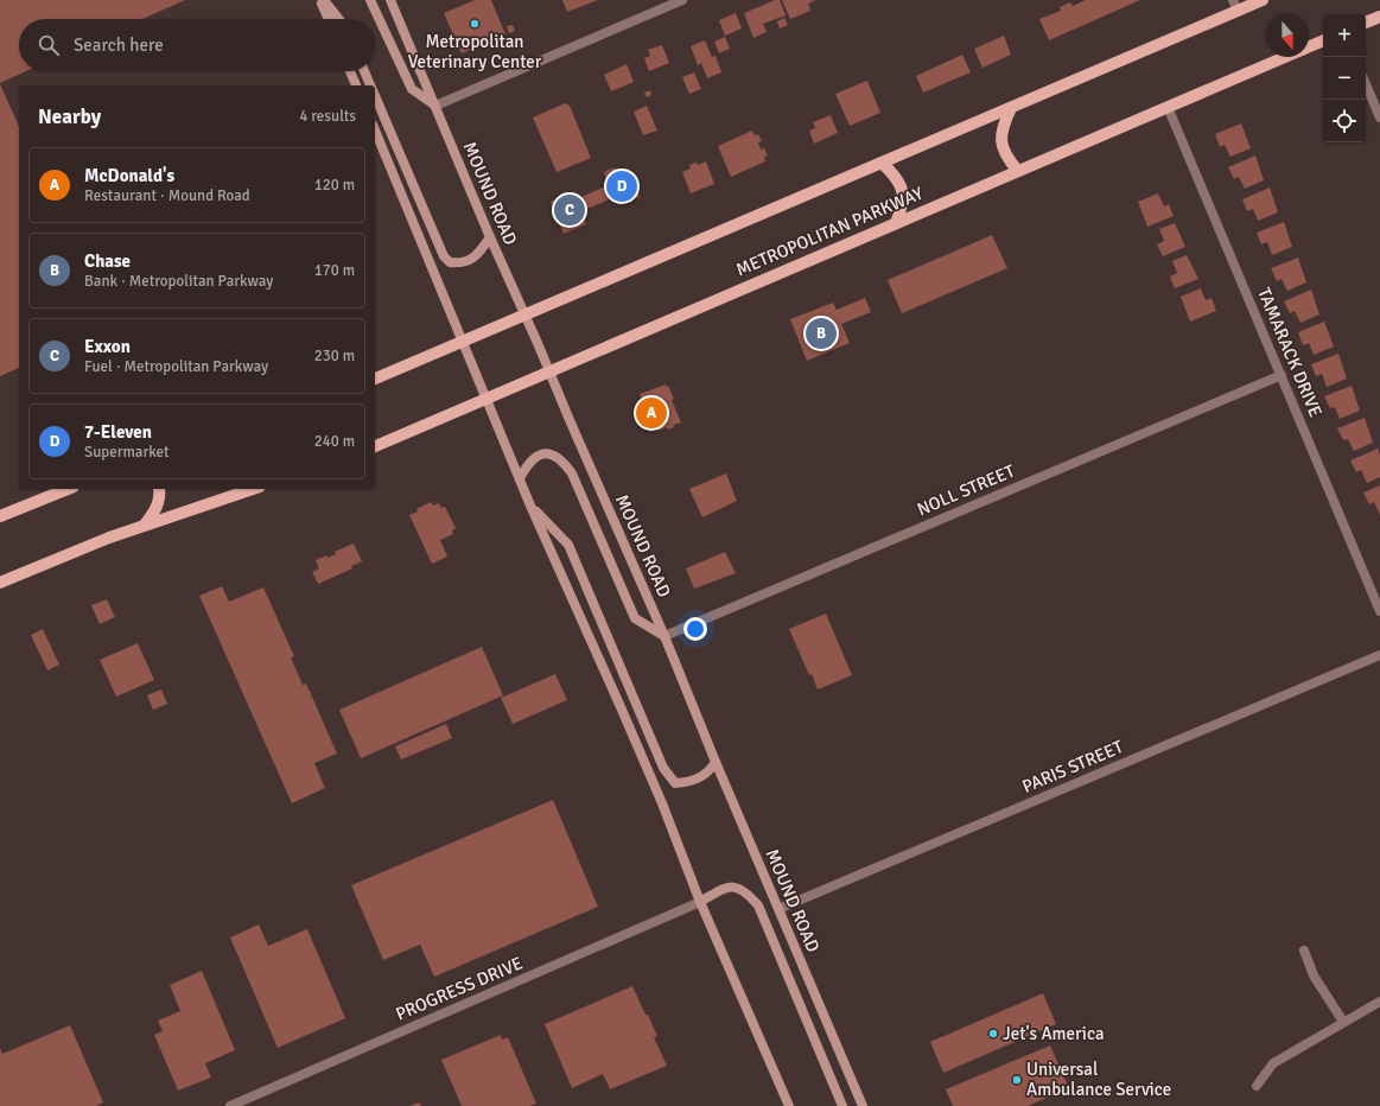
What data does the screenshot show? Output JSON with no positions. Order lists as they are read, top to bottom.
{
  "streets": {
    "main road": ["MOUND ROAD", "METROPOLITAN PARKWAY"],
    "street": [
      "TAMARACK DRIVE",
      "NOLL STREET",
      "PARIS STREET",
      "PROGRESS DRIVE"
    ]
  },
  "crossings": [
    ["MOUND ROAD", "METROPOLITAN PARKWAY"],
    ["MOUND ROAD", "NOLL STREET"],
    ["MOUND ROAD", "PARIS STREET"],
    ["METROPOLITAN PARKWAY", "TAMARACK DRIVE"],
    ["TAMARACK DRIVE", "NOLL STREET"]
  ],
  "places": ["Metropolitan Veterinary Center", "Jet's America", "Universal Ambulance Service"],
  "north": "bottom",
  "page": {
    "map_buttons": ["+", "−"],
    "search": "Search here",
    "heading": ["Nearby", "4 results"],
    "list": [
      {
        "mark": "A",
        "name": "McDonald's",
        "note": "Restaurant · Mound Road",
        "value": "120 m"
      },
      {
        "mark": "B",
        "name": "Chase",
        "note": "Bank · Metropolitan Parkway",
        "value": "170 m"
      },
      {
        "mark": "C",
        "name": "Exxon",
        "note": "Fuel · Metropolitan Parkway",
        "value": "230 m"
      },
      {
        "mark": "D",
        "name": "7-Eleven",
        "note": "Supermarket",
        "value": "240 m"
      }
    ],
    "pins": [
      "D",
      "C",
      "B",
      "A"
    ]
  }
}
